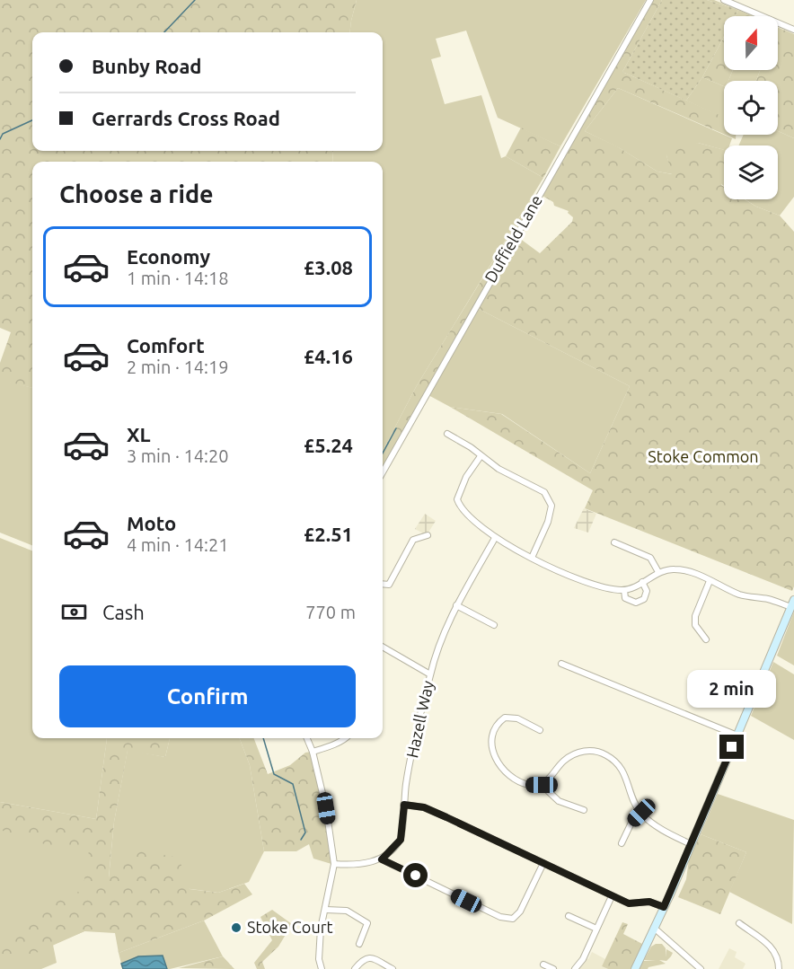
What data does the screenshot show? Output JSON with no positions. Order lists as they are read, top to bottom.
{
  "streets": {
    "street": ["Duffield Lane", "Hazell Way"]
  },
  "parks": ["Stoke Common"],
  "places": ["Stoke Court"],
  "north": "top",
  "page": {
    "banner": ["Bunby Road", "Gerrards Cross Road"],
    "heading": "Choose a ride",
    "list": [
      {
        "name": "Economy",
        "note": "1 min · 14:18",
        "value": "£3.08"
      },
      {
        "name": "Comfort",
        "note": "2 min · 14:19",
        "value": "£4.16"
      },
      {
        "name": "XL",
        "note": "3 min · 14:20",
        "value": "£5.24"
      },
      {
        "name": "Moto",
        "note": "4 min · 14:21",
        "value": "£2.51"
      }
    ],
    "pay": ["Cash", "770 m"],
    "buttons": "Confirm",
    "bubble": "2 min"
  }
}
